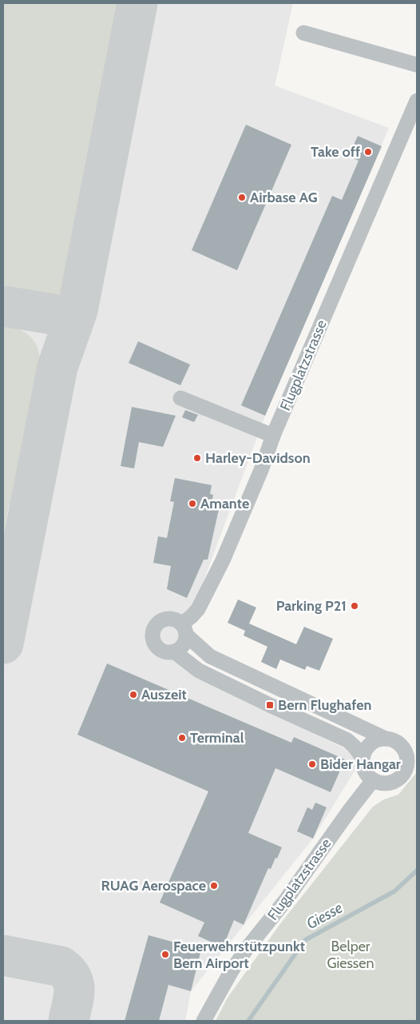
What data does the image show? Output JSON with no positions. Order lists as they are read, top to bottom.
{
  "streets": {
    "street": ["Flugplatzstrasse"]
  },
  "water": ["Giesse"],
  "parks": ["Belper Giessen"],
  "places": {
    "other": [
      "Take off",
      "Airbase AG",
      "Harley-Davidson",
      "Amante",
      "Parking P21",
      "Auszeit",
      "Terminal",
      "Bider Hangar",
      "RUAG Aerospace",
      "Feuerwehrstützpunkt Bern Airport"
    ],
    "transit": ["Bern Flughafen"]
  }
}
